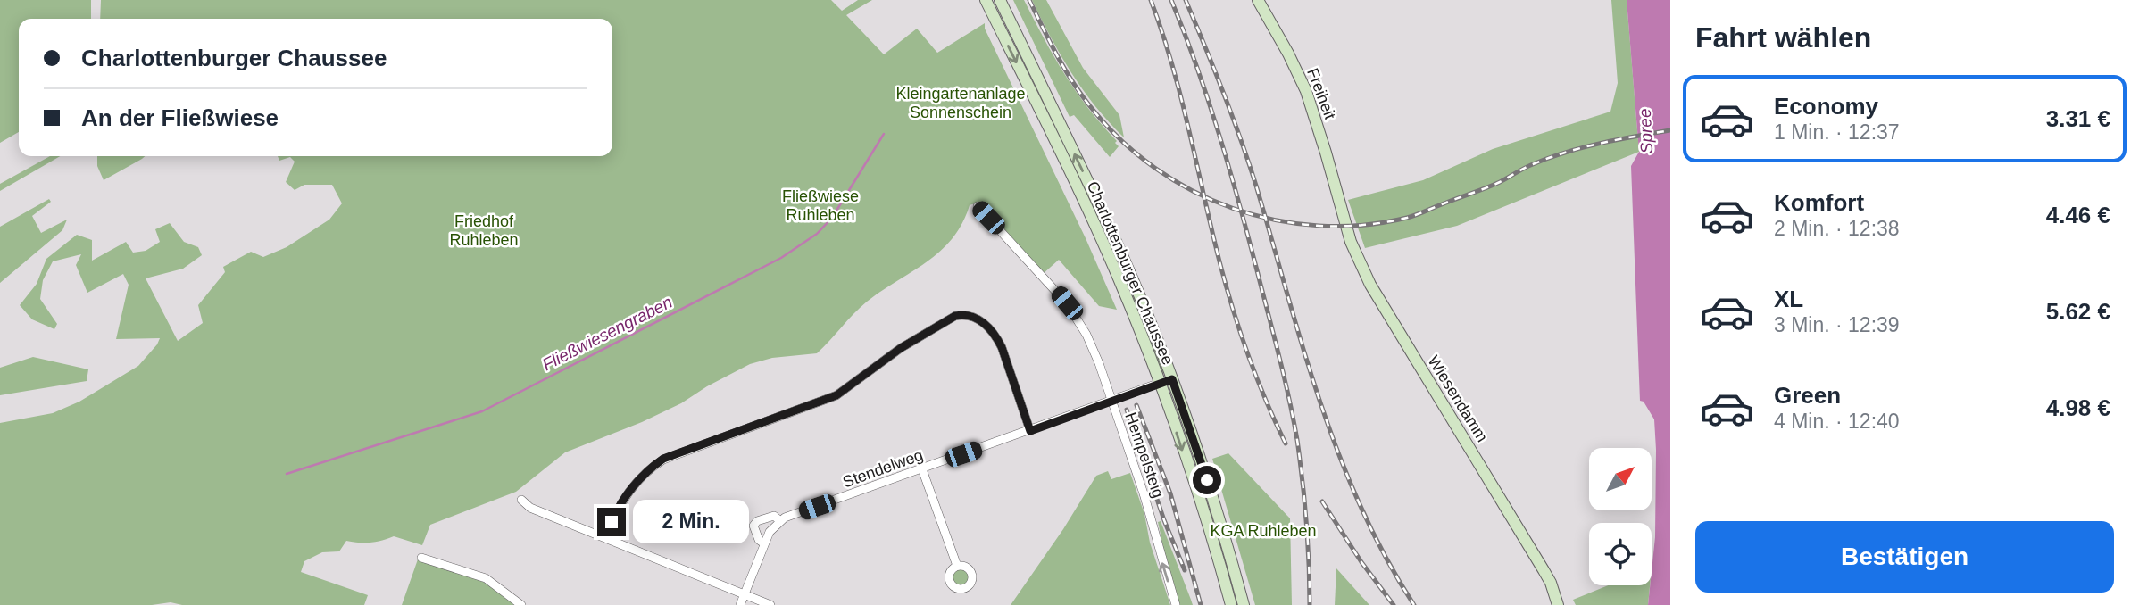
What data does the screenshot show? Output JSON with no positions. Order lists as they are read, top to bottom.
{
  "streets": {
    "main road": ["Freiheit", "Charlottenburger Chaussee", "Wiesendamm"],
    "street": ["Hempelsteig", "Stendelweg"]
  },
  "crossings": [
    ["Freiheit", "Wiesendamm"],
    ["Charlottenburger Chaussee", "Stendelweg"],
    ["Hempelsteig", "Stendelweg"]
  ],
  "one_way": ["Hempelsteig"],
  "water": ["Spree", "Fließwiesengraben"],
  "parks": [
    "Kleingartenanlage Sonnenschein",
    "Fließwiese Ruhleben",
    "Friedhof Ruhleben",
    "KGA Ruhleben"
  ],
  "north": "top right",
  "page": {
    "heading": "Fahrt wählen",
    "banner": ["Charlottenburger Chaussee", "An der Fließwiese"],
    "list": [
      {
        "name": "Economy",
        "note": "1 Min. · 12:37",
        "value": "3.31 €"
      },
      {
        "name": "Komfort",
        "note": "2 Min. · 12:38",
        "value": "4.46 €"
      },
      {
        "name": "XL",
        "note": "3 Min. · 12:39",
        "value": "5.62 €"
      },
      {
        "name": "Green",
        "note": "4 Min. · 12:40",
        "value": "4.98 €"
      }
    ],
    "bubble": "2 Min.",
    "buttons": "Bestätigen"
  }
}
